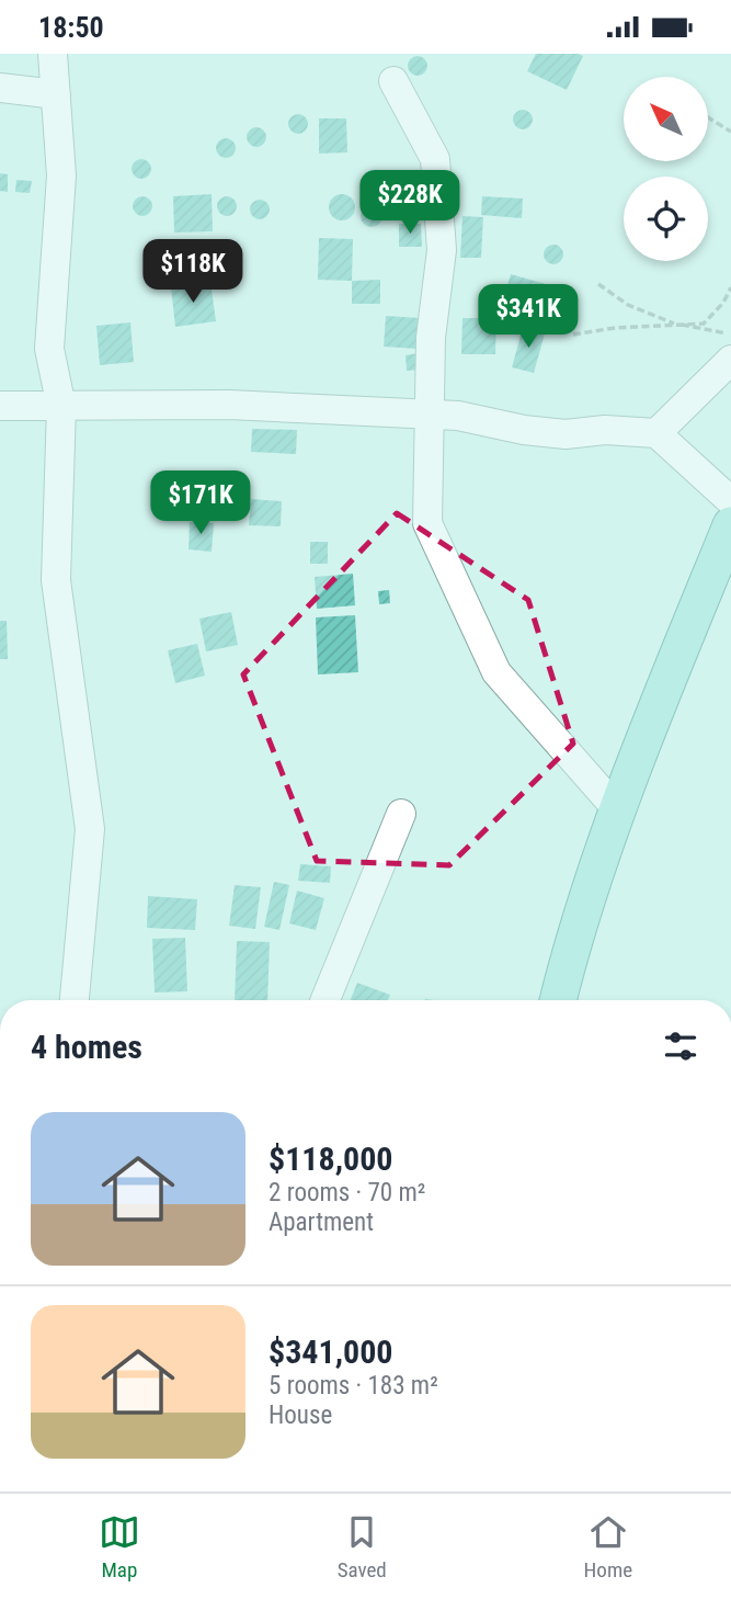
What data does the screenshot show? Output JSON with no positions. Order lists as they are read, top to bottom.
{
  "north": "top left",
  "page": {
    "status": "18:50",
    "price": [
      "$228K",
      "$118K",
      "$341K",
      "$171K"
    ],
    "heading": "4 homes",
    "list": [
      {
        "name": "$118,000",
        "note": "2 rooms · 70 m² · Apartment"
      },
      {
        "name": "$341,000",
        "note": "5 rooms · 183 m² · House"
      }
    ],
    "tabs": ["Map", "Saved", "Home"]
  }
}
